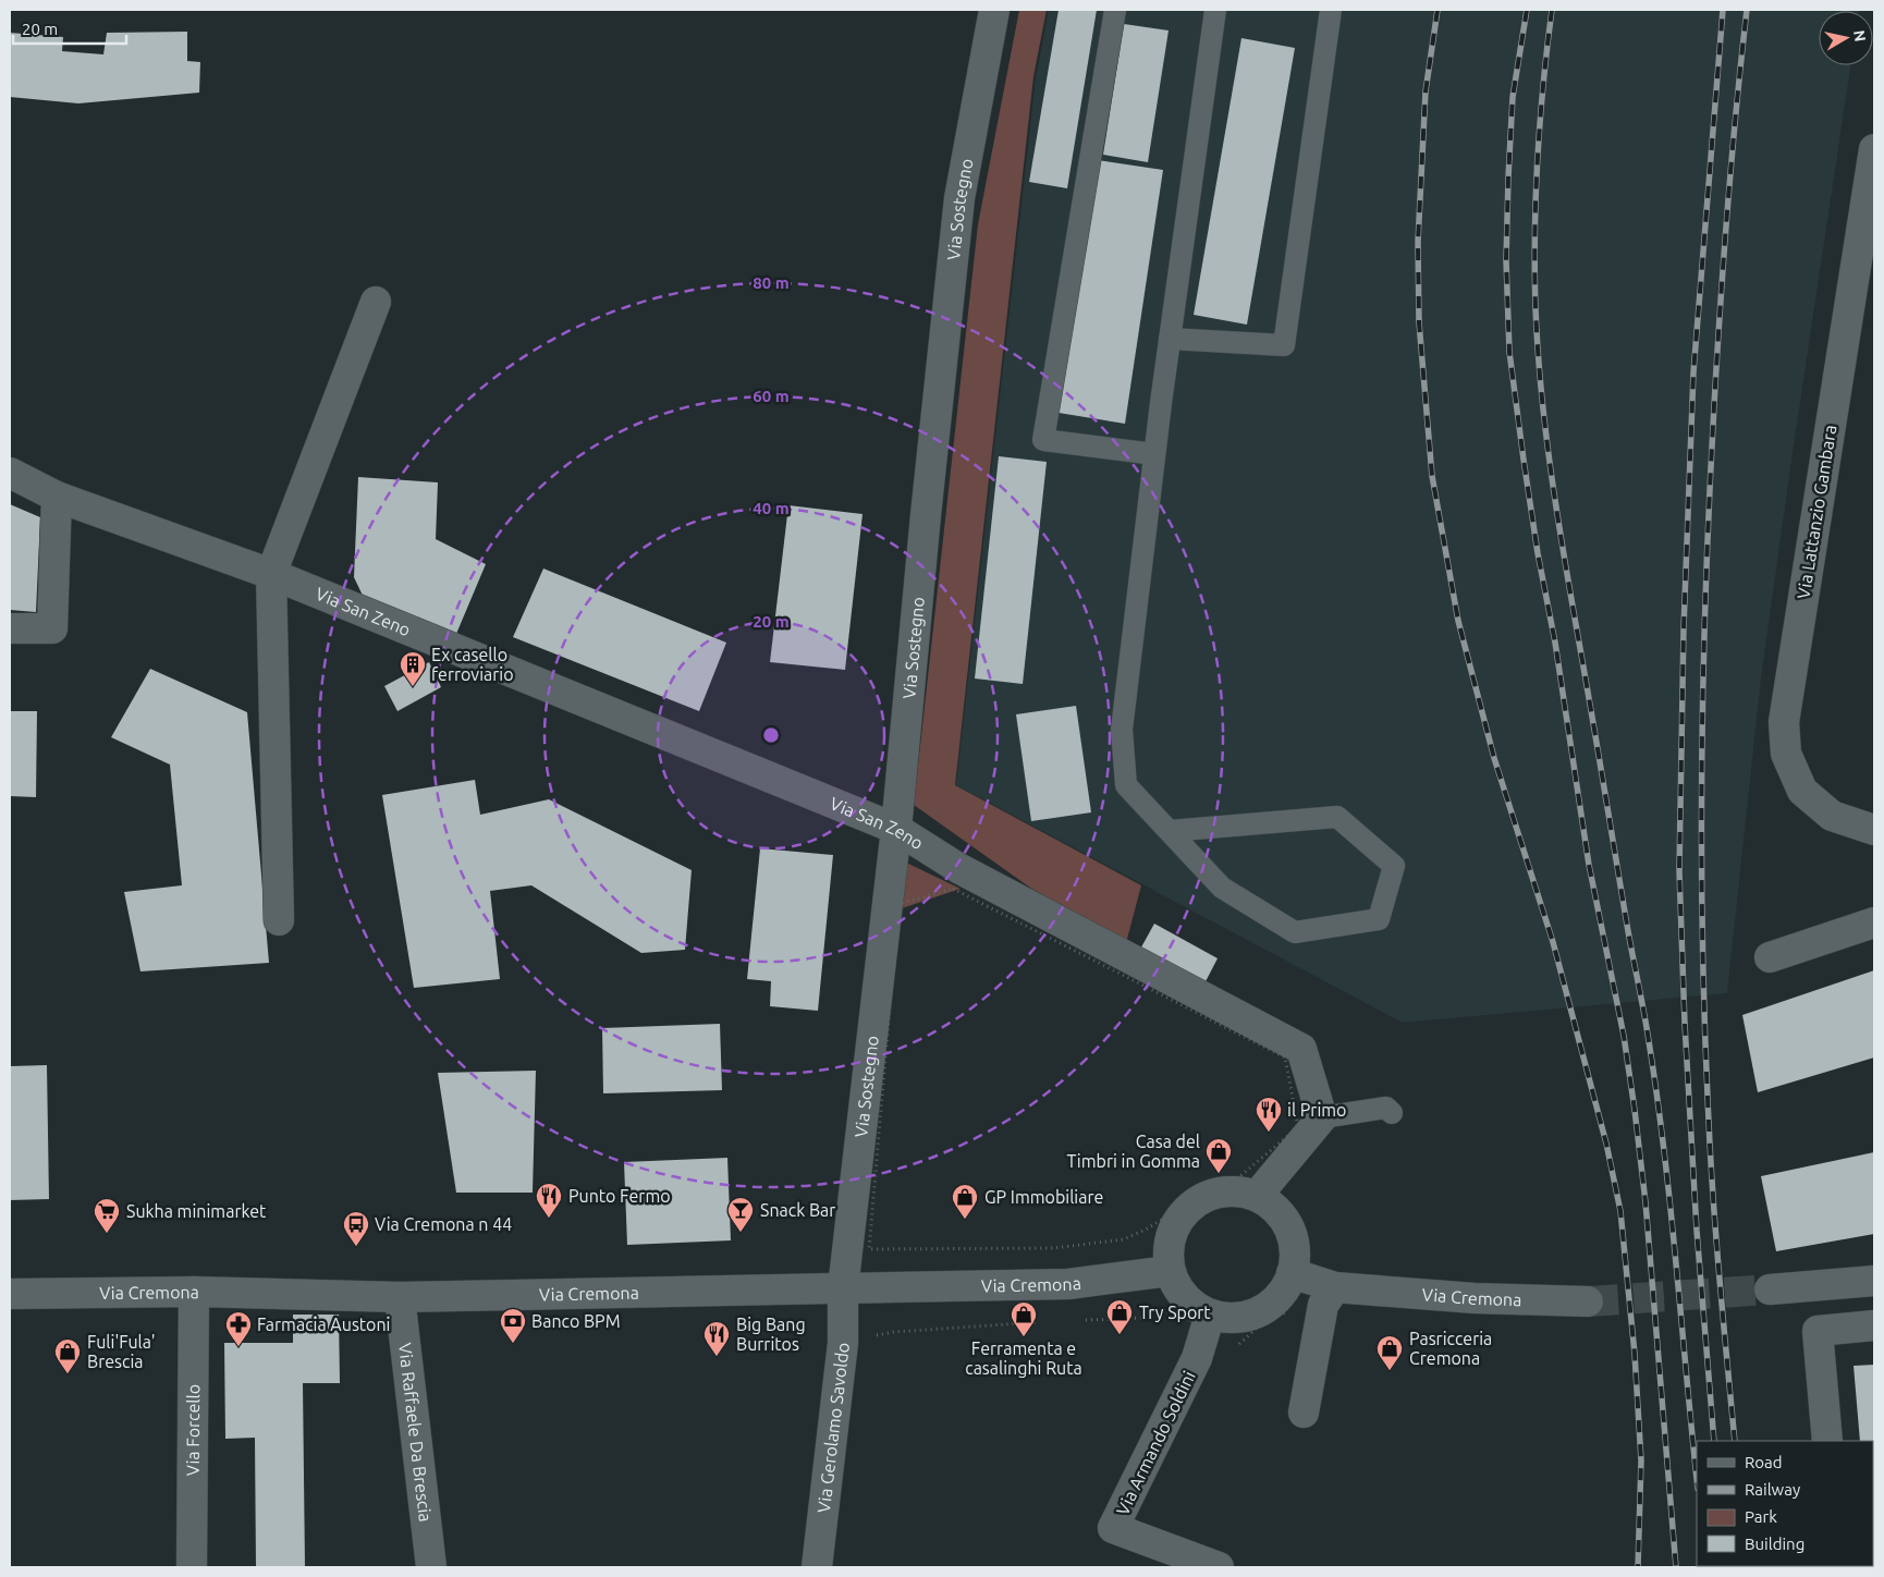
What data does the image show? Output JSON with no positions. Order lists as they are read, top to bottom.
{
  "streets": {
    "street": [
      "Via Sostegno",
      "Via Lattanzio Gambara",
      "Via San Zeno",
      "Via Cremona",
      "Via Gerolamo Savoldo",
      "Via Forcello",
      "Via Raffaele Da Brescia",
      "Via Armando Soldini"
    ]
  },
  "crossings": [
    ["Via Sostegno", "Via San Zeno"],
    ["Via Sostegno", "Via Cremona"],
    ["Via Sostegno", "Via Gerolamo Savoldo"],
    ["Via Cremona", "Via Gerolamo Savoldo"],
    ["Via Cremona", "Via Forcello"],
    ["Via Cremona", "Via Raffaele Da Brescia"],
    ["Via Cremona", "Via Armando Soldini"]
  ],
  "places": {
    "building": ["Ex casello ferroviario"],
    "restaurant": ["il Primo", "Punto Fermo", "Big Bang Burritos"],
    "shop": [
      "Casa del Timbri in Gomma",
      "GP Immobiliare",
      "Try Sport",
      "Ferramenta e casalinghi Ruta",
      "Pasricceria Cremona",
      "Fuli'Fula' Brescia"
    ],
    "bar": ["Snack Bar"],
    "supermarket": ["Sukha minimarket"],
    "bus stop": ["Via Cremona n 44"],
    "bank": ["Banco BPM"],
    "pharmacy": ["Farmacia Austoni"]
  },
  "legend": [
    "Road",
    "Railway",
    "Park",
    "Building"
  ],
  "scale_bar": "20 m",
  "north": "right",
  "rings": [
    "80 m",
    "60 m",
    "40 m",
    "20 m"
  ]
}
